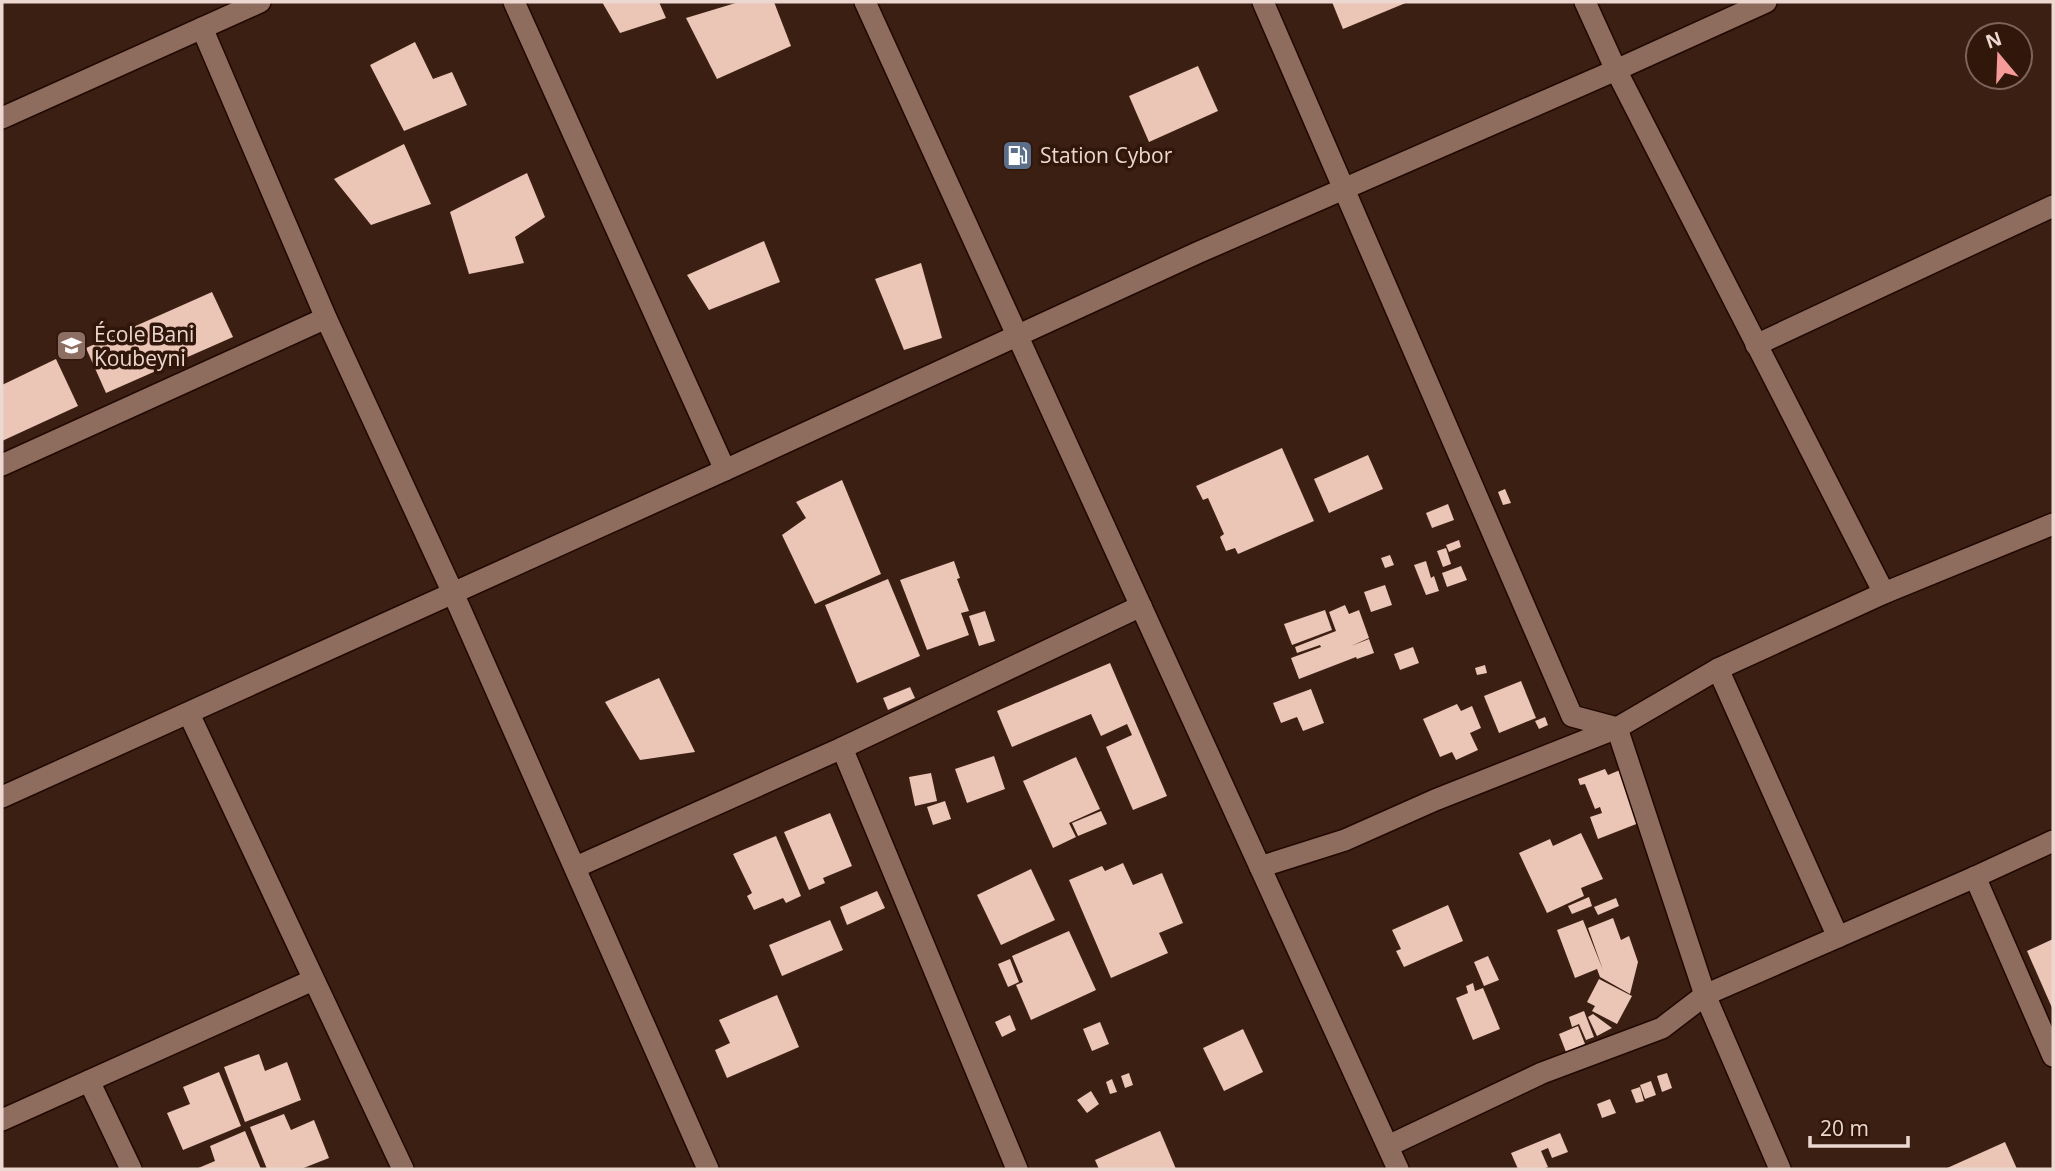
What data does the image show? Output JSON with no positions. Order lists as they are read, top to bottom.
{
  "places": {
    "fuel station": ["Station Cybor"],
    "school or university": ["École Bani Koubeyni"]
  },
  "scale_bar": "20 m",
  "north": "top"
}
